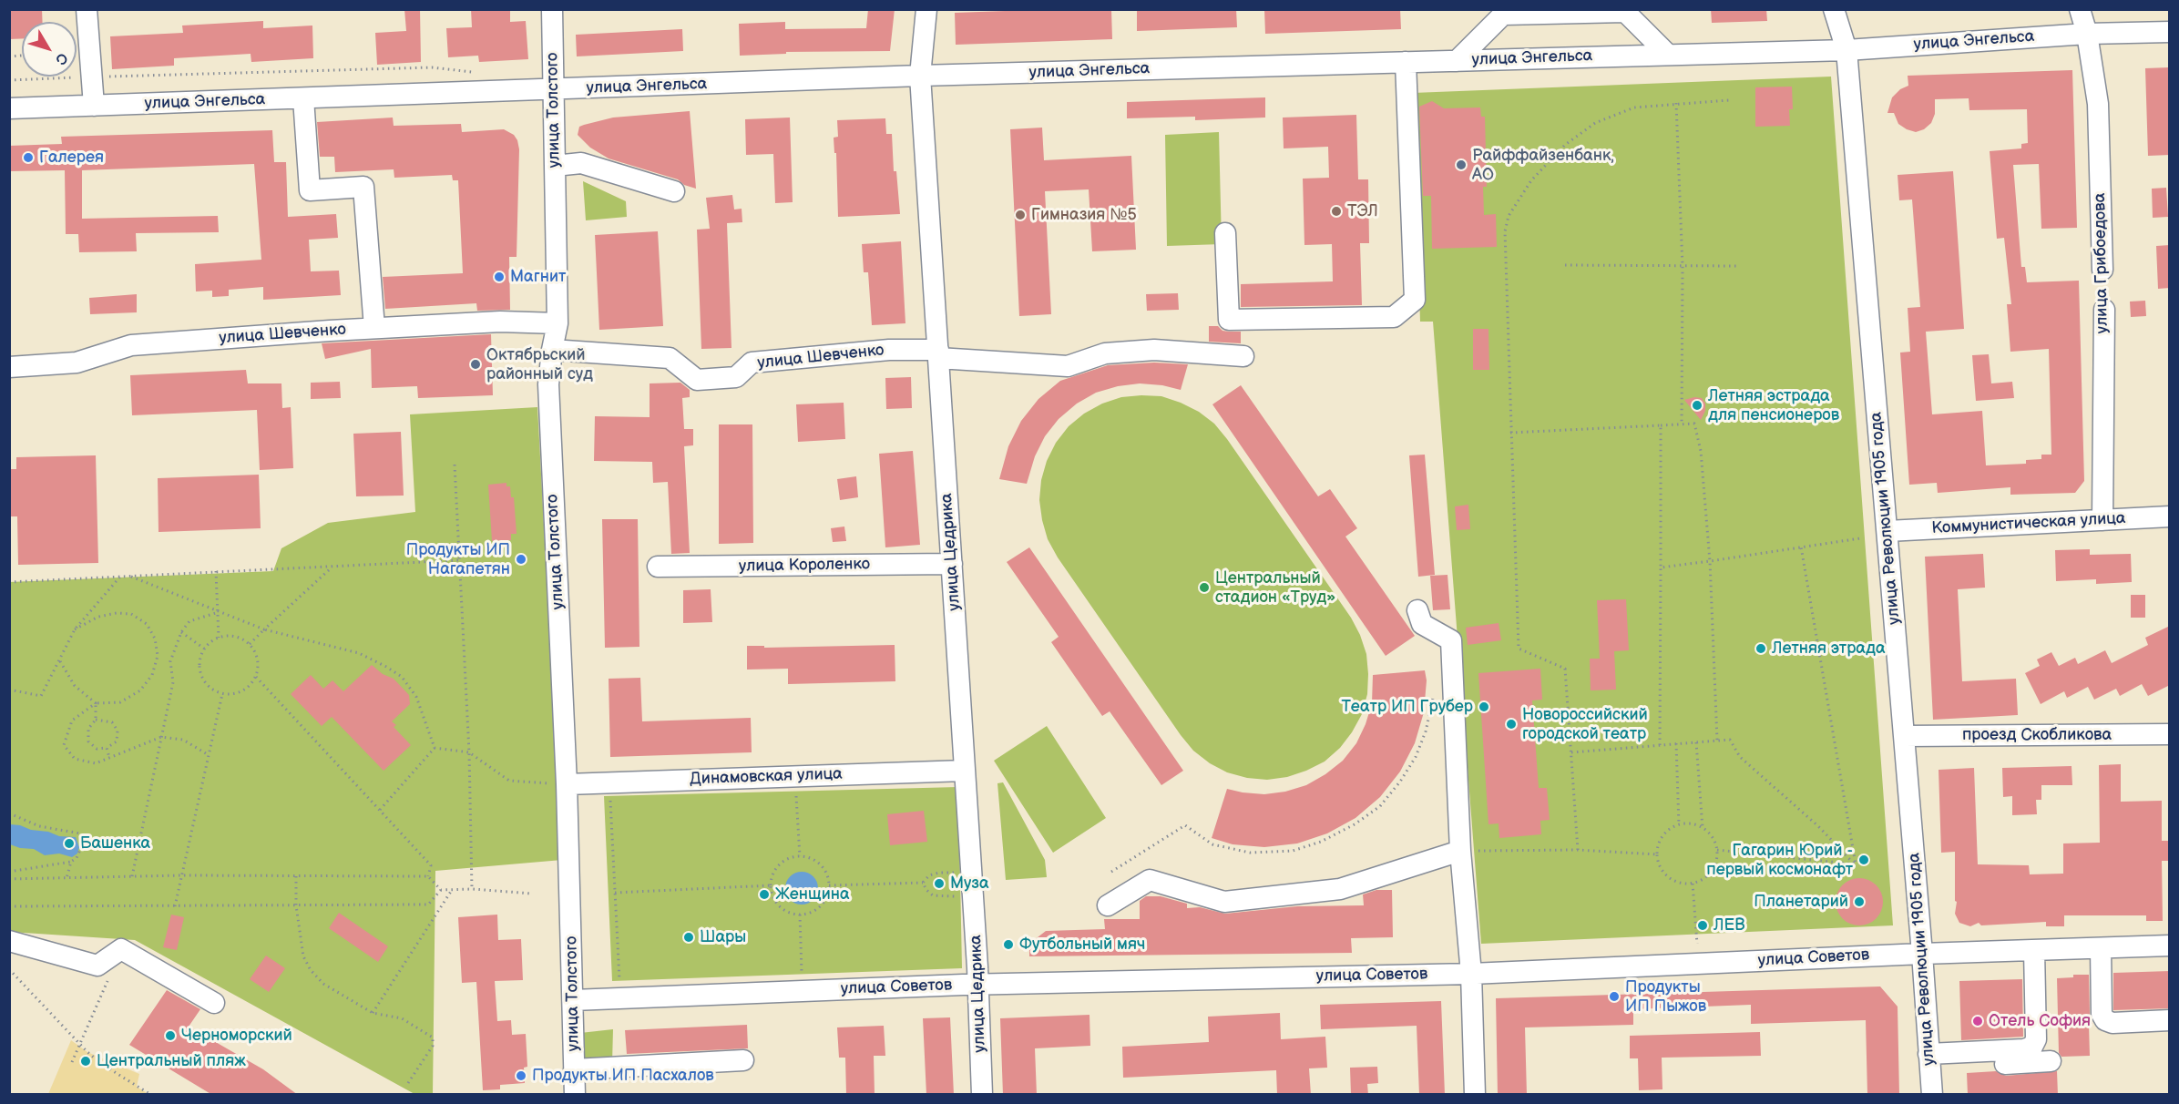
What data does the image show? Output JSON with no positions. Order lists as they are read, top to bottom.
{
  "streets": {
    "street": [
      "улица Энгельса",
      "улица Толстого",
      "улица Грибоедова",
      "улица Шевченко",
      "улица Революции 1905 года",
      "Коммунистическая улица",
      "улица Цедрика",
      "улица Короленко",
      "проезд Скобликова",
      "Динамовская улица",
      "улица Советов"
    ]
  },
  "crossings": [
    ["улица Энгельса", "улица Толстого"],
    ["улица Энгельса", "улица Грибоедова"],
    ["улица Энгельса", "улица Революции 1905 года"],
    ["улица Энгельса", "улица Цедрика"],
    ["улица Толстого", "улица Шевченко"],
    ["улица Толстого", "Динамовская улица"],
    ["улица Толстого", "улица Советов"],
    ["улица Грибоедова", "Коммунистическая улица"],
    ["улица Шевченко", "улица Цедрика"],
    ["улица Революции 1905 года", "Коммунистическая улица"],
    ["улица Революции 1905 года", "проезд Скобликова"],
    ["улица Революции 1905 года", "улица Советов"],
    ["улица Цедрика", "улица Короленко"],
    ["улица Цедрика", "Динамовская улица"],
    ["улица Цедрика", "улица Советов"]
  ],
  "places": [
    "Галерея",
    "Райффайзенбанк, АО",
    "ТЭЛ",
    "Гимназия №5",
    "Магнит",
    "Октябрьский районный суд",
    "Летняя эстрада для пенсионеров",
    "Продукты ИП Нагапетян",
    "Центральный стадион «Труд»",
    "Летняя этрада",
    "Театр ИП Грубер",
    "Новороссийский городской театр",
    "Башенка",
    "Гагарин Юрий - первый космонафт",
    "Муза",
    "Женщина",
    "Планетарий",
    "ЛЕВ",
    "Шары",
    "Футбольный мяч",
    "Продукты ИП Пыжов",
    "Отель София",
    "Черноморский",
    "Центральный пляж",
    "Продукты ИП Пасхалов"
  ],
  "north": "bottom right"
}
